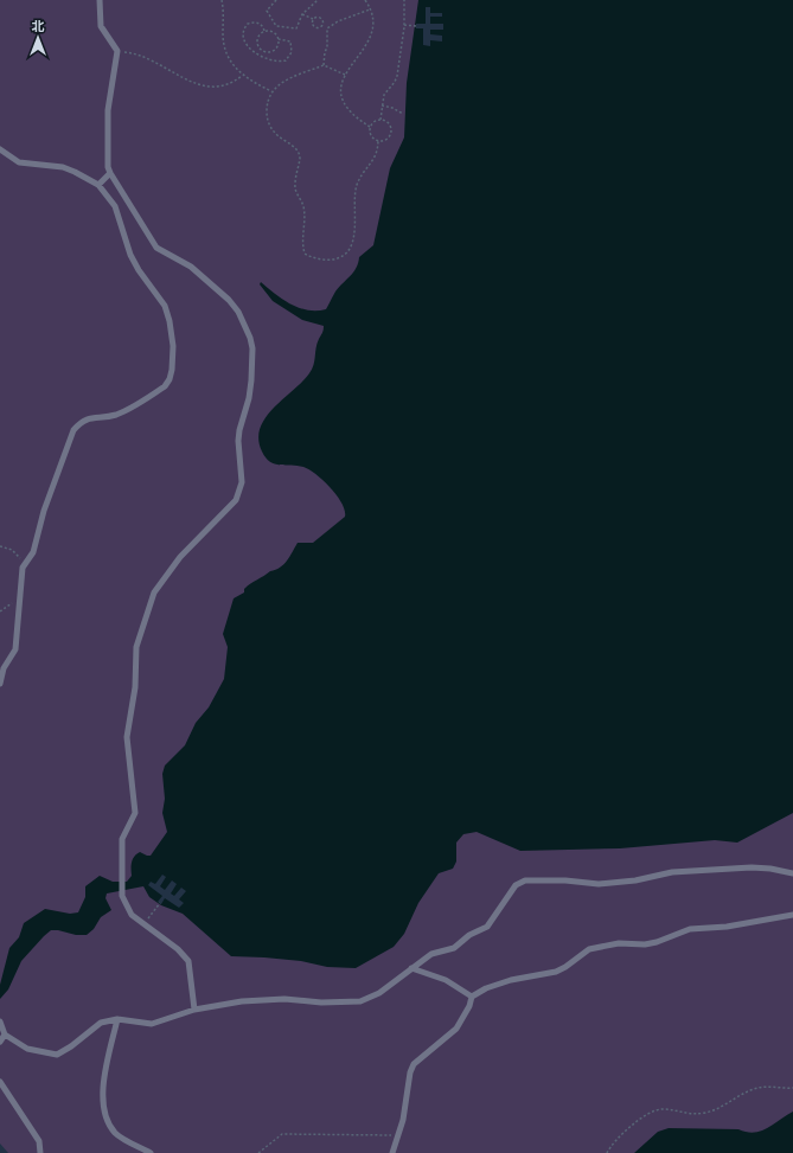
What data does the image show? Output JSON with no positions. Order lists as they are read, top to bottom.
{
  "north": "top"
}
